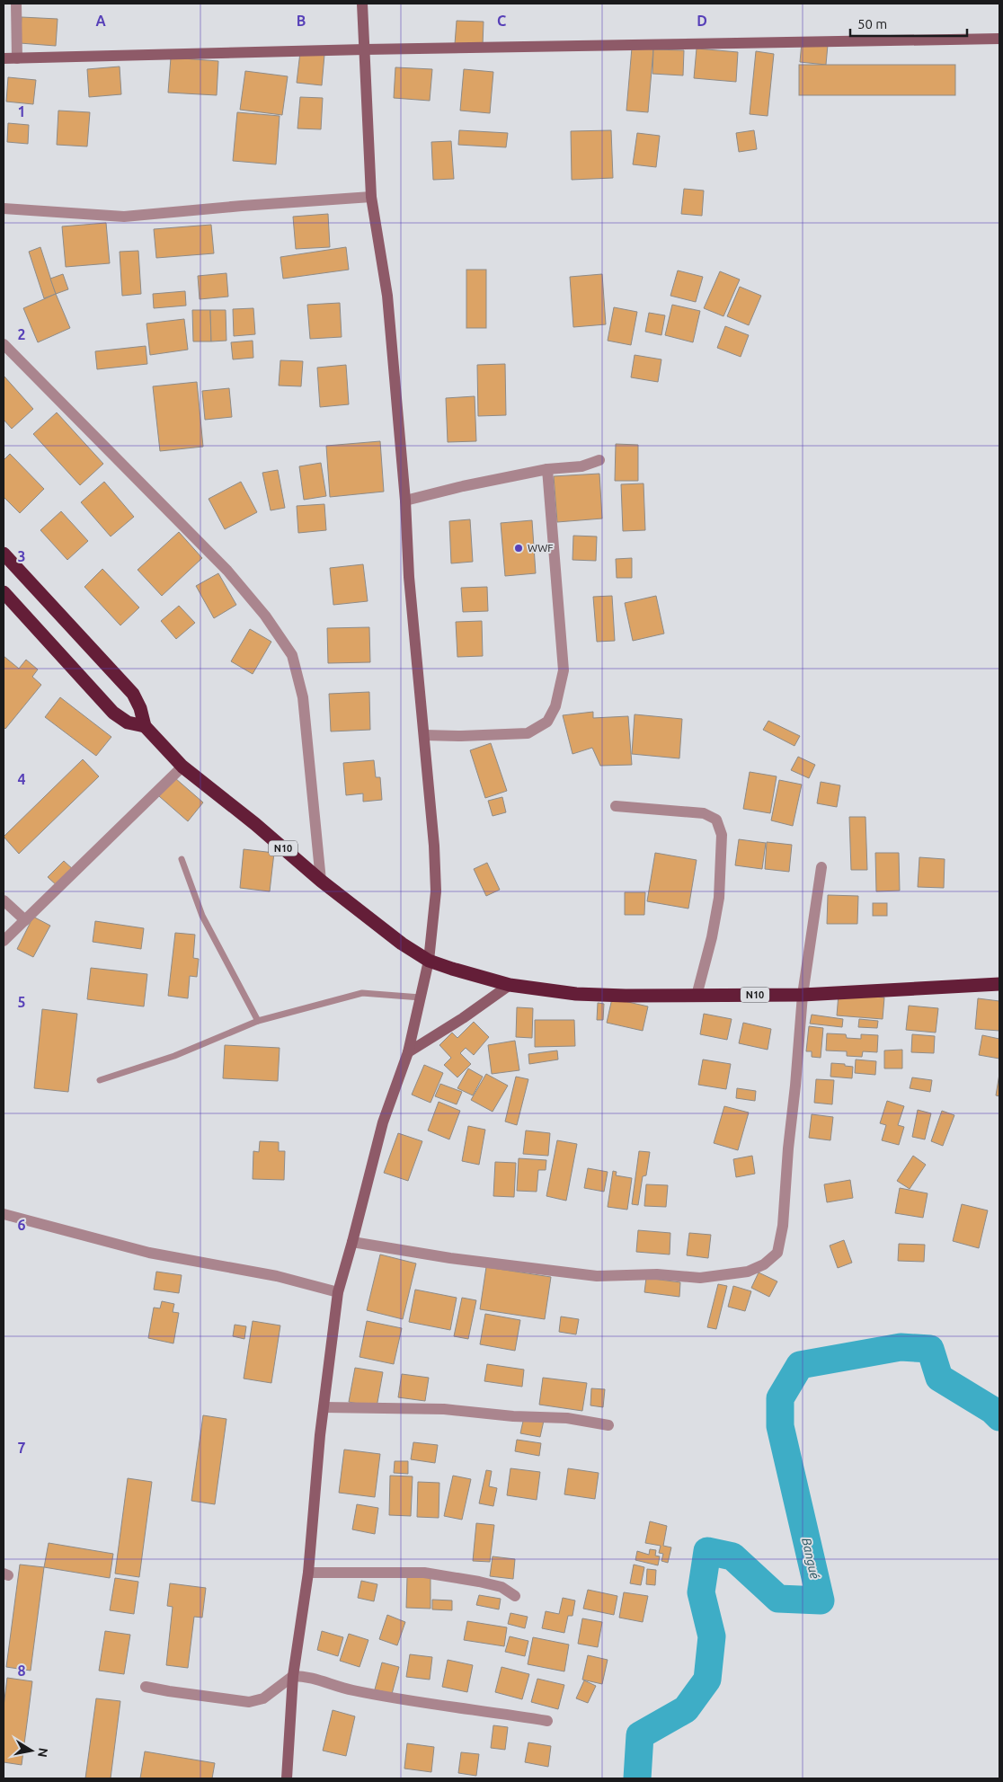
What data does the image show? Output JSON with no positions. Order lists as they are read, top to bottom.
{
  "streets": {
    "highway": ["N10"]
  },
  "water": ["Bangué"],
  "places": ["WWF"],
  "scale_bar": "50 m",
  "north": "right",
  "grid": {
    "columns": [
      "A",
      "B",
      "C",
      "D"
    ],
    "rows": [
      "1",
      "2",
      "3",
      "4",
      "5",
      "6",
      "7",
      "8"
    ]
  }
}
